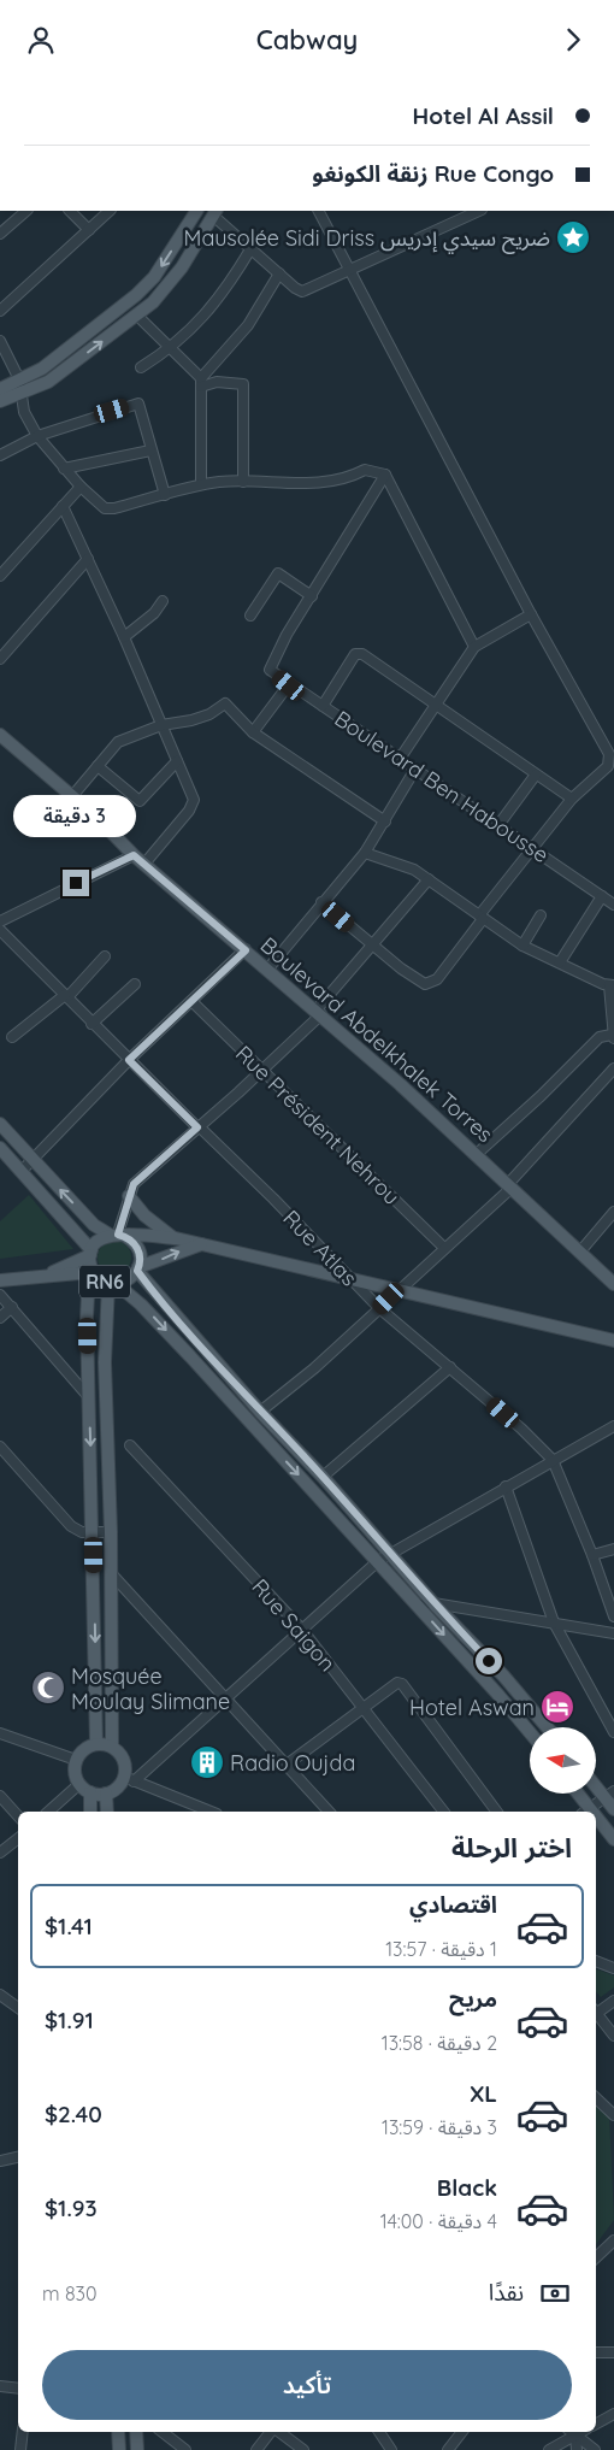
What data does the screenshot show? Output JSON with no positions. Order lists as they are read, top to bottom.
{
  "streets": {
    "main road": ["Boulevard Abdelkhalek Torres", "RN6"],
    "street": [
      "Boulevard Ben Habousse",
      "Rue Président Nehrou",
      "Rue Atlas",
      "Rue Saigon"
    ]
  },
  "places": {
    "place": ["Mausolée Sidi Driss ضريح سيدي إدريس"],
    "mosque": ["Mosquée Moulay Slimane"],
    "hotel": ["Hotel Aswan"],
    "building": ["Radio Oujda"]
  },
  "north": "left",
  "page": {
    "header": "Cabway",
    "banner": ["Hotel Al Assil", "Rue Congo زنقة الكونغو"],
    "bubble": "3 دقيقة",
    "heading": "اختر الرحلة",
    "list": [
      {
        "name": "اقتصادي",
        "note": "1 دقيقة · 13:57",
        "value": "$1.41"
      },
      {
        "name": "مريح",
        "note": "2 دقيقة · 13:58",
        "value": "$1.91"
      },
      {
        "name": "XL",
        "note": "3 دقيقة · 13:59",
        "value": "$2.40"
      },
      {
        "name": "Black",
        "note": "4 دقيقة · 14:00",
        "value": "$1.93"
      }
    ],
    "pay": ["نقدًا", "830 m"],
    "buttons": "تأكيد"
  }
}
